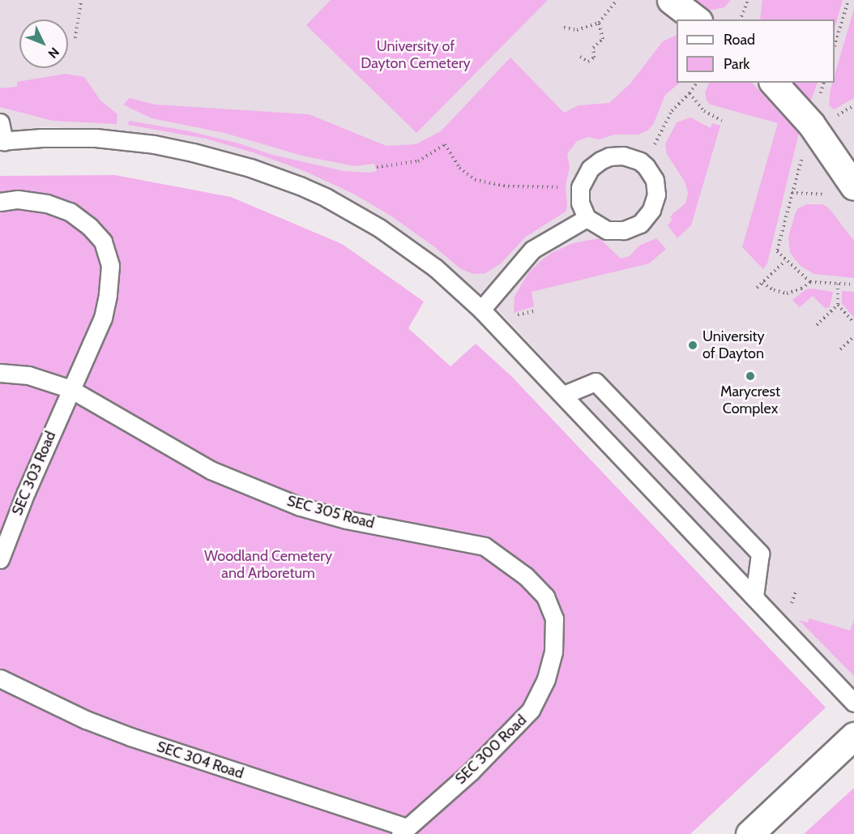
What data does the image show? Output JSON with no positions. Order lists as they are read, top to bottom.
{
  "streets": {
    "lane": [
      "SEC 303 Road",
      "SEC 305 Road",
      "SEC 300 Road",
      "SEC 304 Road"
    ]
  },
  "crossings": [
    ["SEC 303 Road", "SEC 305 Road"],
    ["SEC 305 Road", "SEC 300 Road"],
    ["SEC 300 Road", "SEC 304 Road"]
  ],
  "parks": ["University of Dayton Cemetery", "Woodland Cemetery and Arboretum"],
  "places": ["University of Dayton", "Marycrest Complex"],
  "legend": ["Road", "Park"],
  "north": "bottom right"
}
